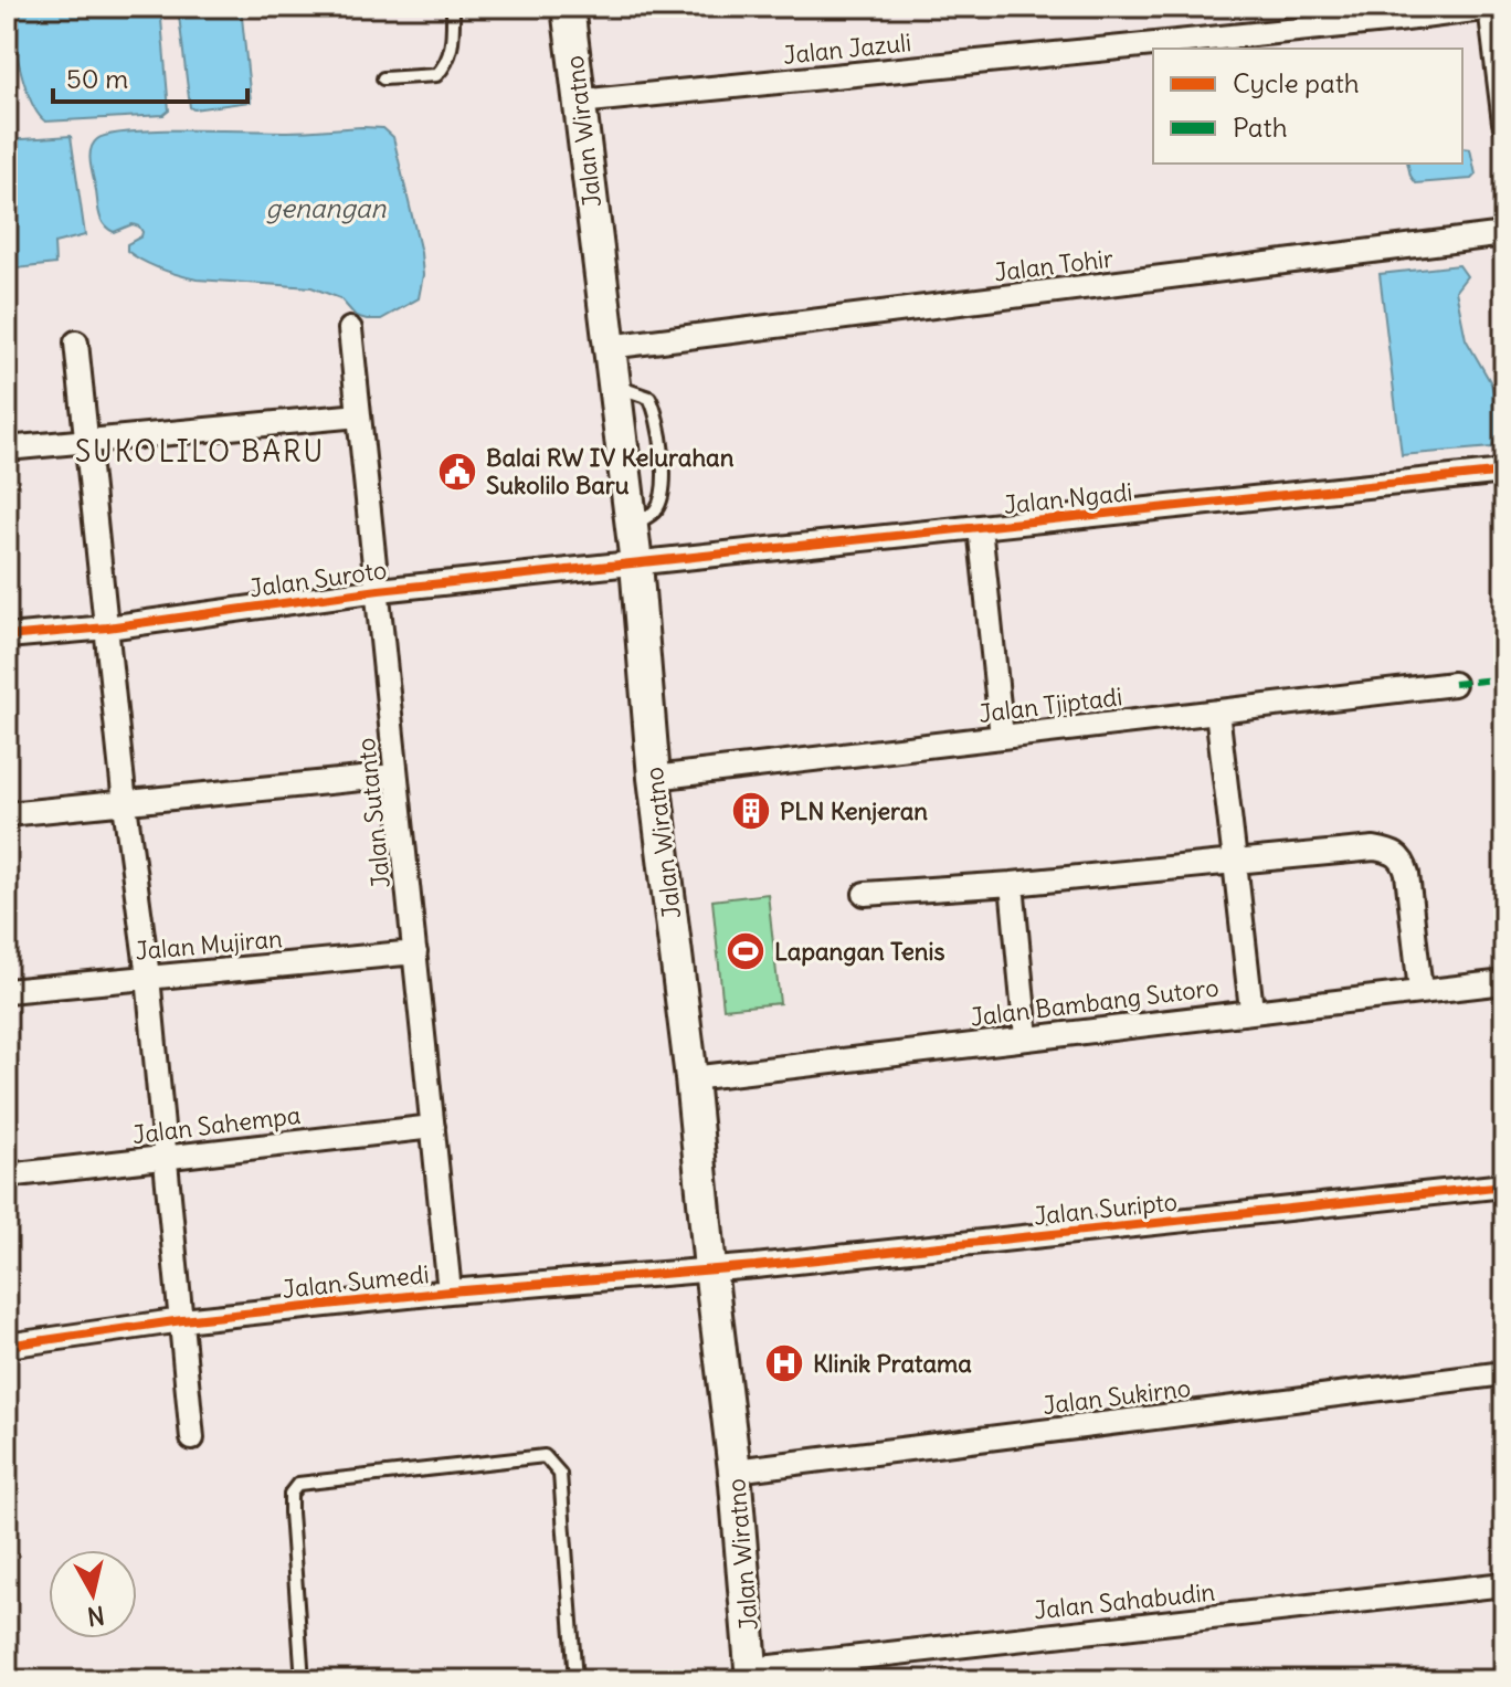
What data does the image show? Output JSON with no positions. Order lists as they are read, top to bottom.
{
  "streets": {
    "main road": ["Jalan Wiratno"],
    "street": [
      "Jalan Jazuli",
      "Jalan Tohir",
      "Jalan Ngadi",
      "Jalan Suroto",
      "Jalan Tjiptadi",
      "Jalan Sutanto",
      "Jalan Mujiran",
      "Jalan Bambang Sutoro",
      "Jalan Sahempa",
      "Jalan Suripto",
      "Jalan Sumedi",
      "Jalan Sukirno",
      "Jalan Sahabudin"
    ]
  },
  "crossings": [
    ["Jalan Jazuli", "Jalan Wiratno"],
    ["Jalan Wiratno", "Jalan Tohir"],
    ["Jalan Wiratno", "Jalan Ngadi"],
    ["Jalan Wiratno", "Jalan Suroto"],
    ["Jalan Wiratno", "Jalan Tjiptadi"],
    ["Jalan Wiratno", "Jalan Bambang Sutoro"],
    ["Jalan Wiratno", "Jalan Suripto"],
    ["Jalan Wiratno", "Jalan Sumedi"],
    ["Jalan Wiratno", "Jalan Sukirno"],
    ["Jalan Wiratno", "Jalan Sahabudin"],
    ["Jalan Ngadi", "Jalan Suroto"],
    ["Jalan Suroto", "Jalan Sutanto"],
    ["Jalan Sutanto", "Jalan Mujiran"],
    ["Jalan Sutanto", "Jalan Sahempa"],
    ["Jalan Sutanto", "Jalan Sumedi"],
    ["Jalan Suripto", "Jalan Sumedi"]
  ],
  "districts": ["SUKOLILO BARU"],
  "water": ["genangan"],
  "places": {
    "public building": ["Balai RW IV Kelurahan Sukolilo Baru"],
    "building": ["PLN Kenjeran"],
    "sports": ["Lapangan Tenis"],
    "hospital": ["Klinik Pratama"]
  },
  "legend": ["Cycle path", "Path"],
  "scale_bar": "50 m",
  "north": "bottom"
}
